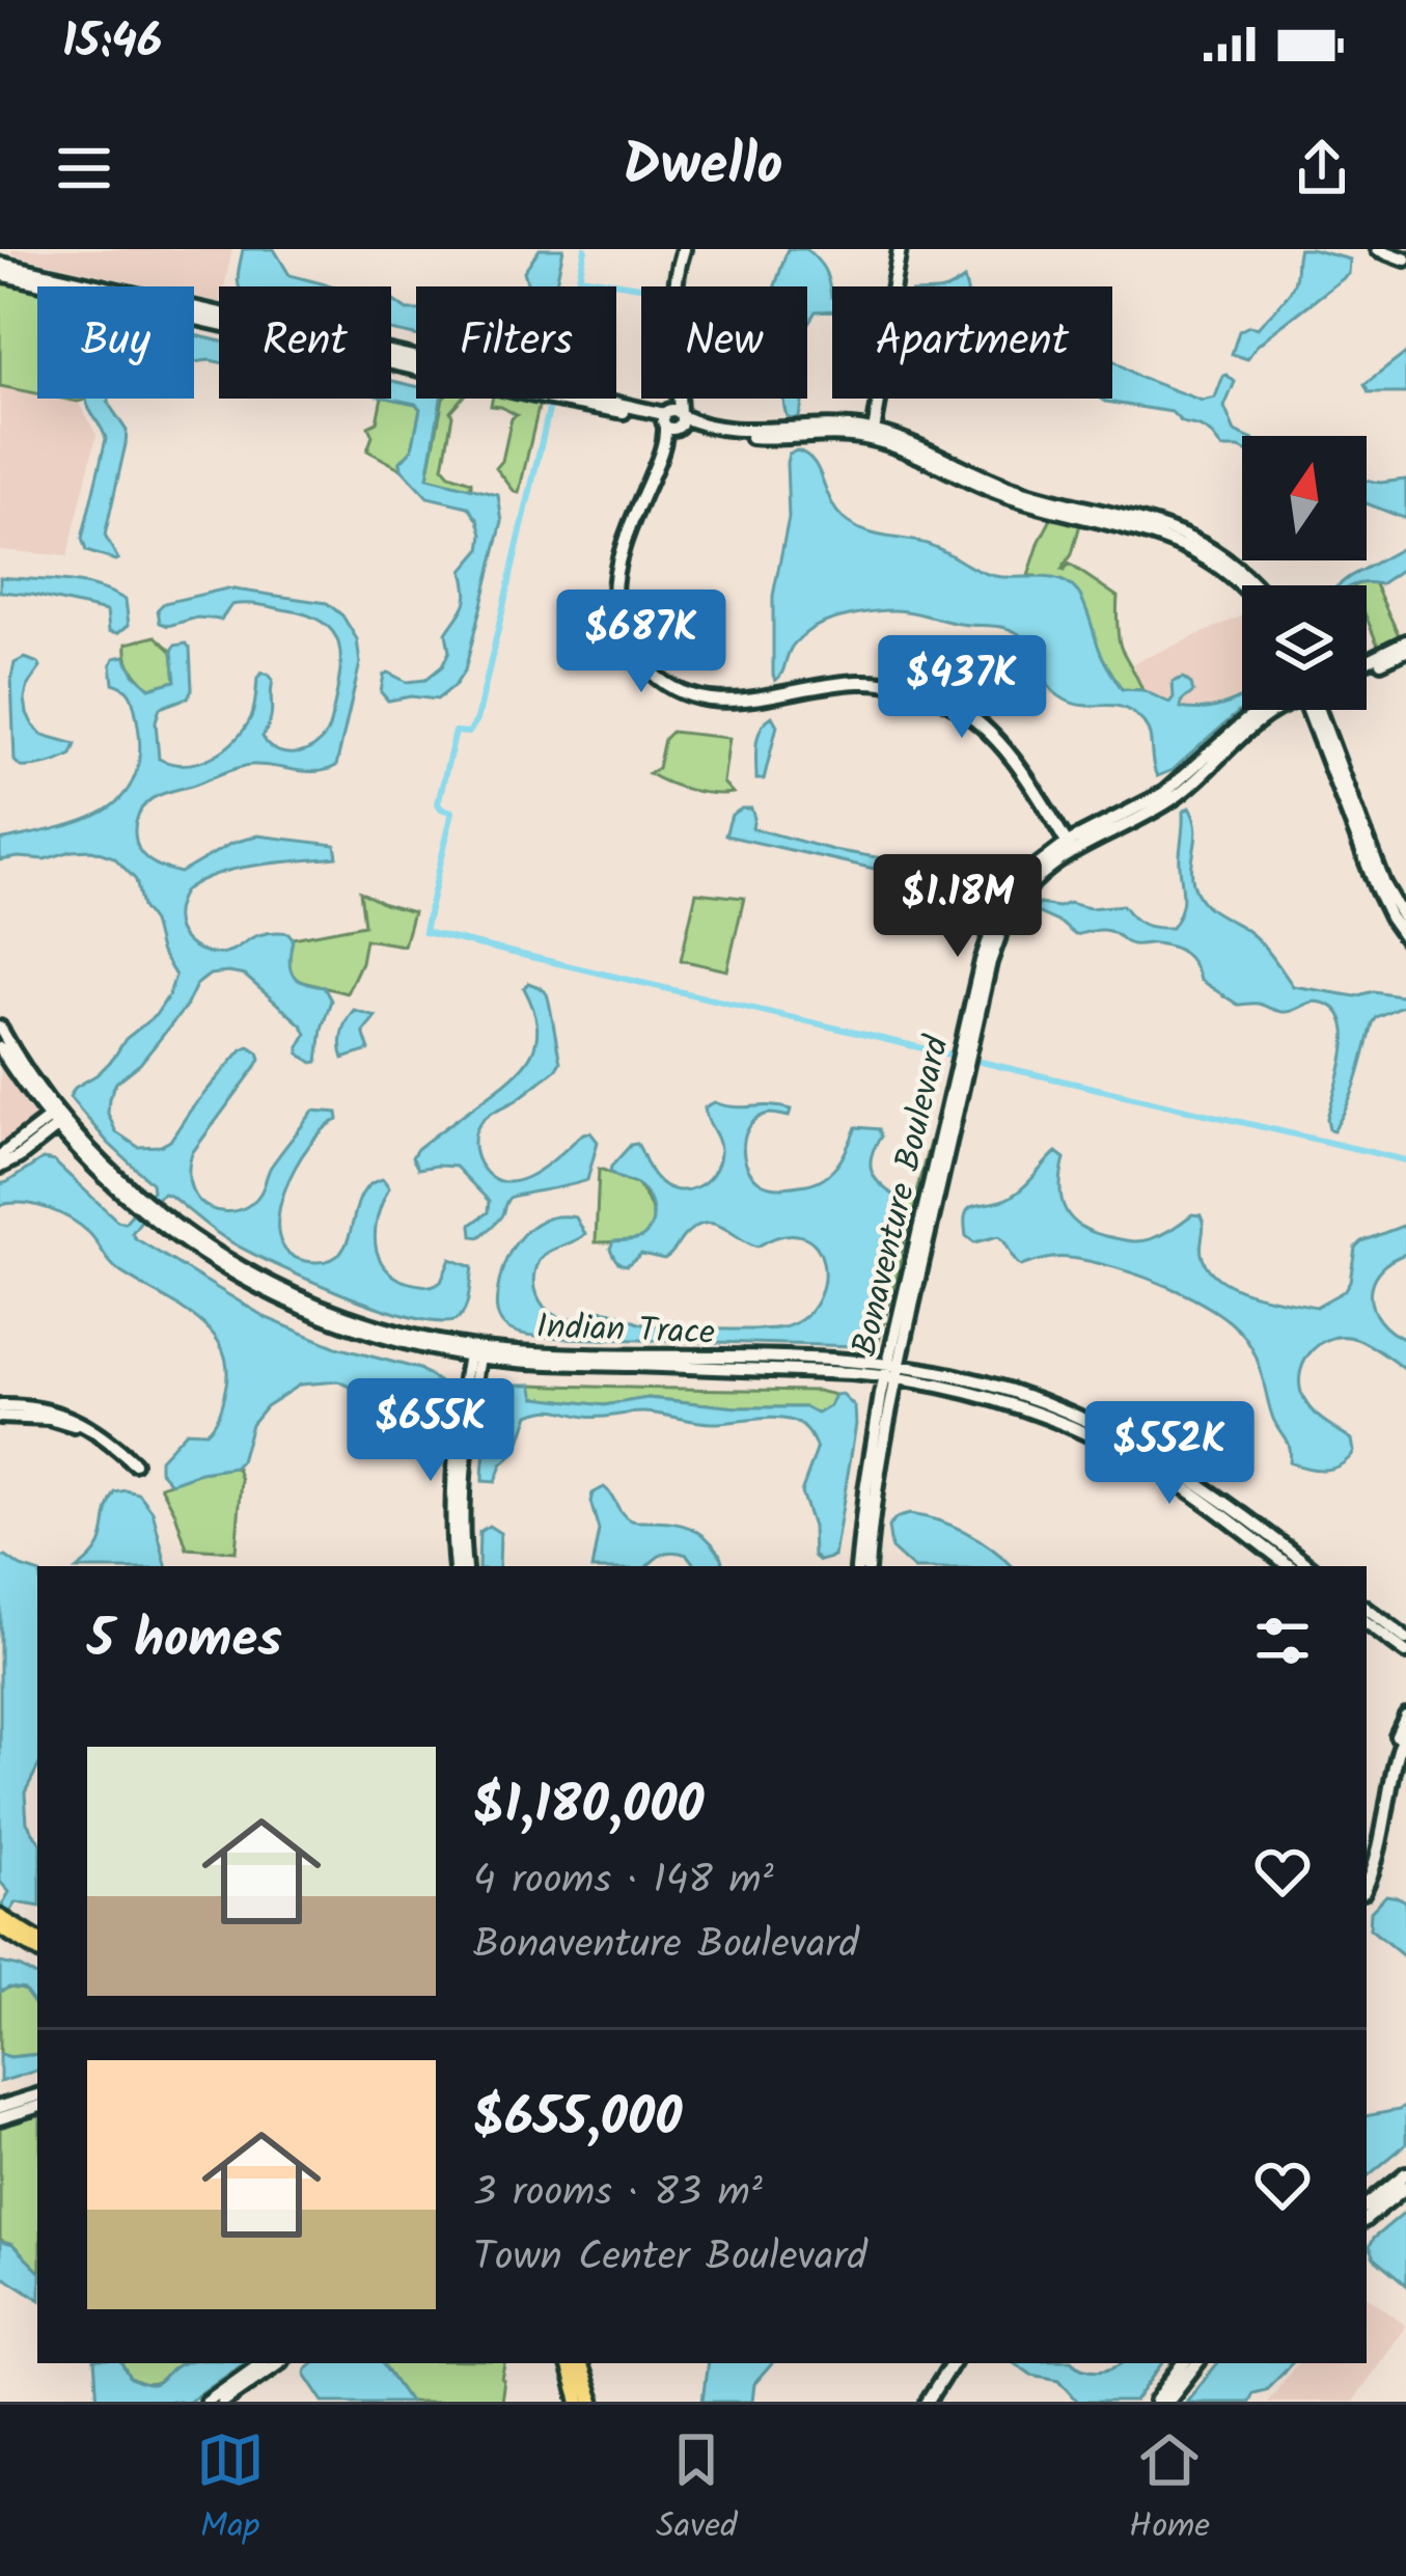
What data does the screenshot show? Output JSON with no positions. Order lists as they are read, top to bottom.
{
  "streets": {
    "street": ["Bonaventure Boulevard", "Indian Trace"]
  },
  "crossings": [
    ["Bonaventure Boulevard", "Indian Trace"]
  ],
  "north": "top",
  "page": {
    "status": "15:46",
    "header": "Dwello",
    "chip": [
      "Buy",
      "Rent",
      "Filters",
      "New",
      "Apartment"
    ],
    "price": [
      "$687K",
      "$437K",
      "$1.18M",
      "$655K",
      "$552K"
    ],
    "heading": "5 homes",
    "list": [
      {
        "name": "$1,180,000",
        "note": "4 rooms · 148 m² · Bonaventure Boulevard"
      },
      {
        "name": "$655,000",
        "note": "3 rooms · 83 m² · Town Center Boulevard"
      }
    ],
    "tabs": ["Map", "Saved", "Home"]
  }
}
